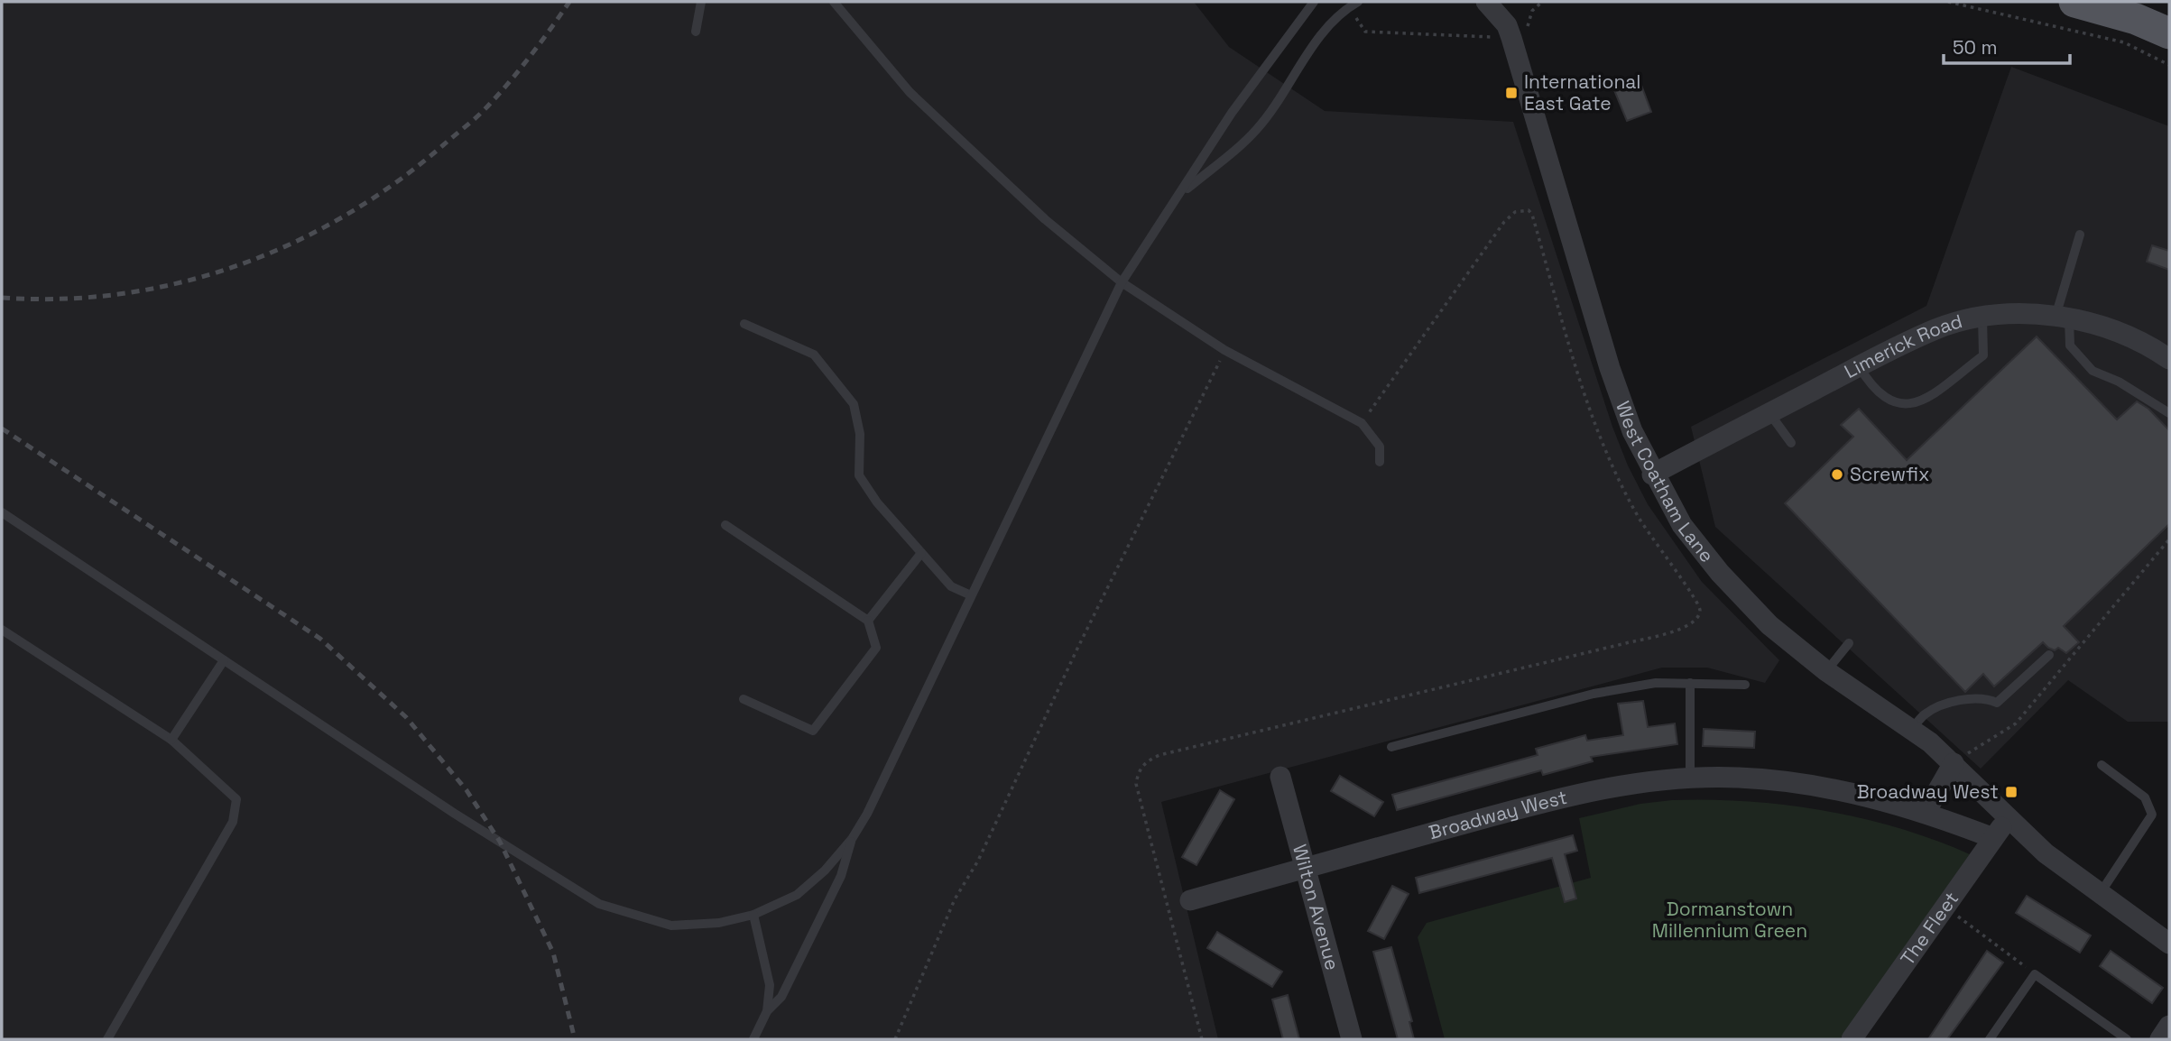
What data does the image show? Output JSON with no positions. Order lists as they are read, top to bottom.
{
  "streets": {
    "street": [
      "Limerick Road",
      "West Coatham Lane",
      "Broadway West",
      "Wilton Avenue",
      "The Fleet"
    ]
  },
  "crossings": [
    ["Limerick Road", "West Coatham Lane"],
    ["West Coatham Lane", "The Fleet"],
    ["Broadway West", "Wilton Avenue"],
    ["Broadway West", "The Fleet"]
  ],
  "parks": ["Dormanstown Millennium Green"],
  "places": {
    "transit": ["International East Gate", "Broadway West"],
    "other": ["Screwfix"]
  },
  "scale_bar": "50 m"
}
